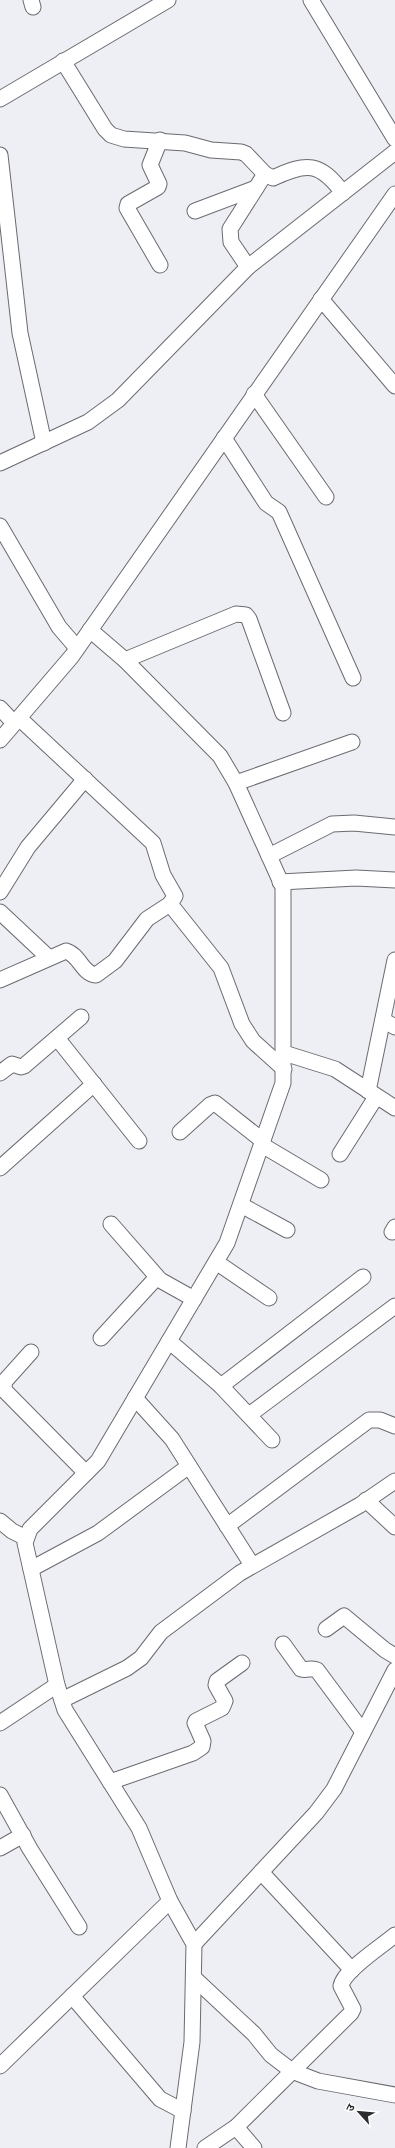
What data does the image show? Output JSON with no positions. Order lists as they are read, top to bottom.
{
  "north": "top left"
}
